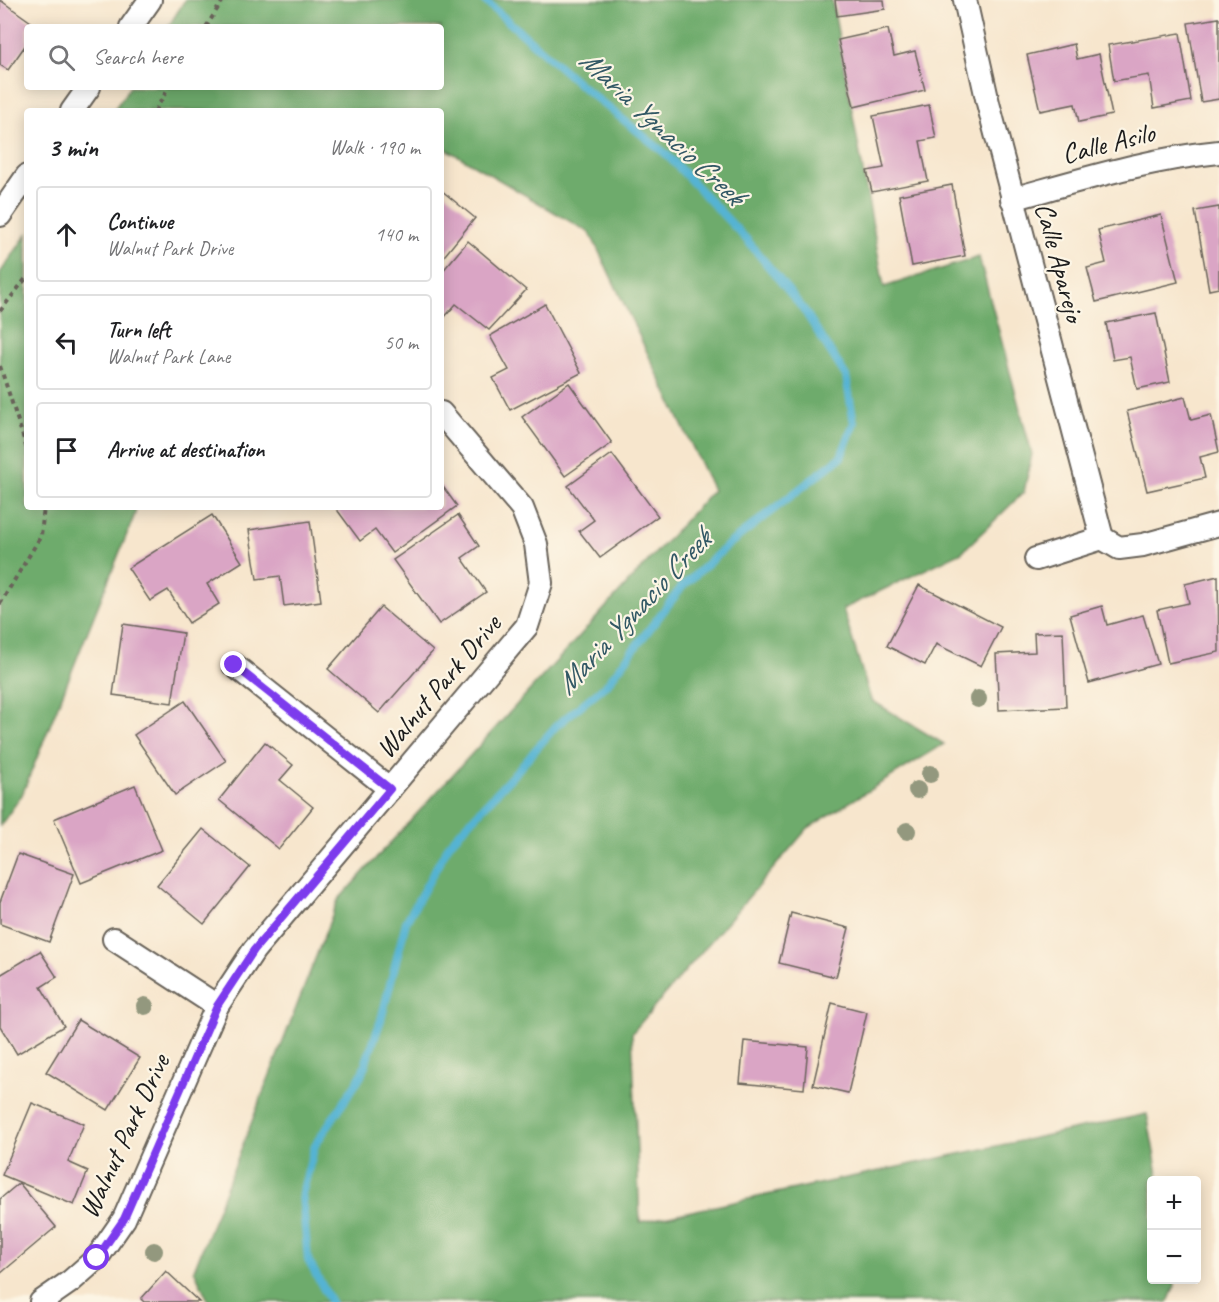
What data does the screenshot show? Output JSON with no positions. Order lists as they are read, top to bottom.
{
  "streets": {
    "street": ["Calle Asilo", "Calle Aparejo", "Walnut Park Drive"]
  },
  "crossings": [
    ["Calle Asilo", "Calle Aparejo"]
  ],
  "water": ["Maria Ygnacio Creek"],
  "page": {
    "search": "Search here",
    "heading": ["3 min", "Walk · 190 m"],
    "list": [
      ["Continue", "Walnut Park Drive", "140 m"],
      ["Turn left", "Walnut Park Lane", "50 m"],
      "Arrive at destination"
    ],
    "map_buttons": ["+", "−"]
  }
}
